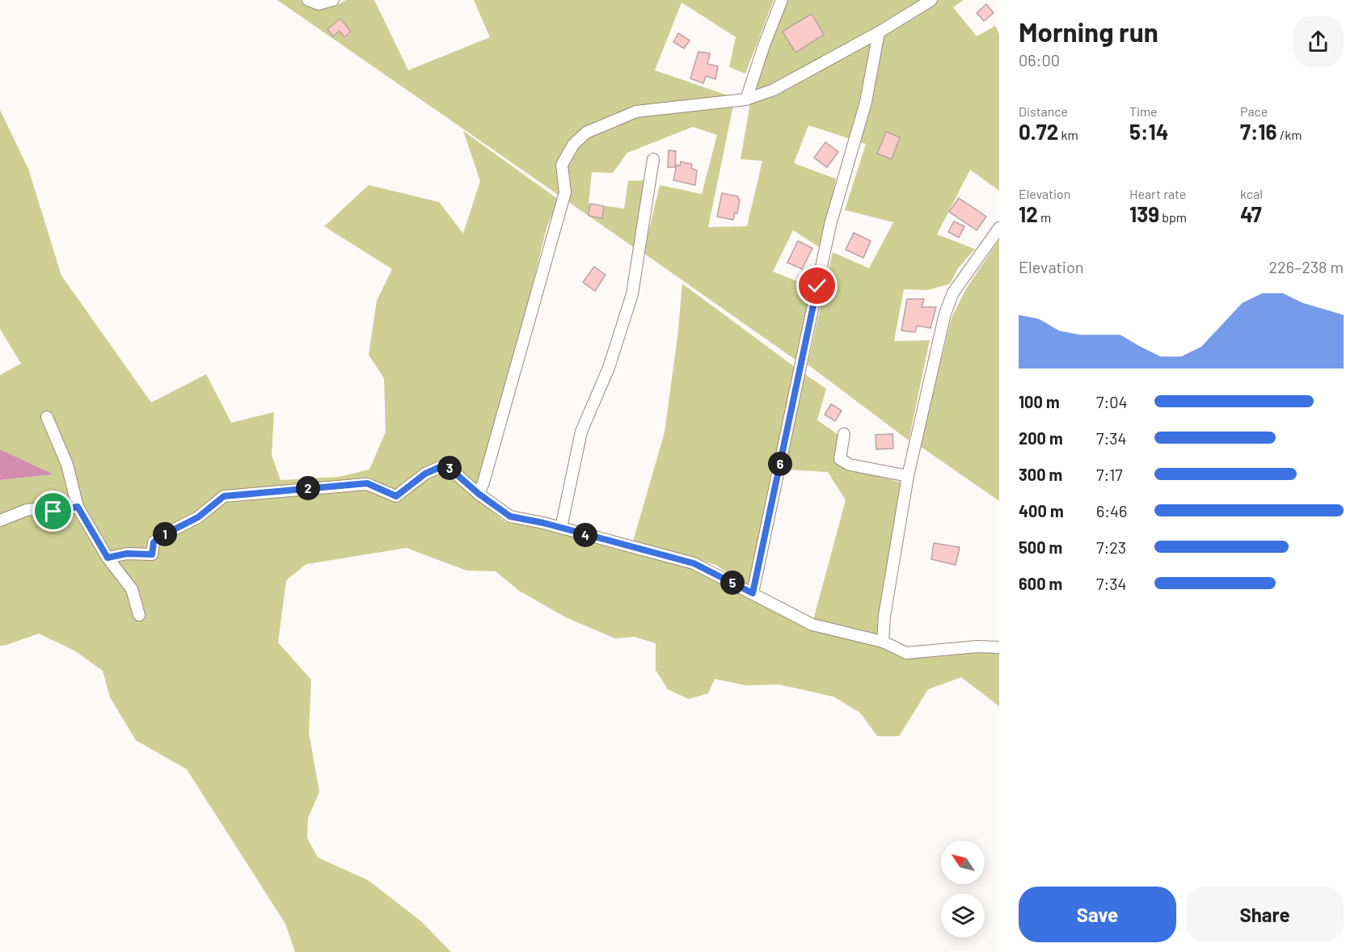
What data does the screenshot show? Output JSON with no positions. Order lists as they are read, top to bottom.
{
  "north": "top left",
  "page": {
    "heading": ["Morning run", "06:00"],
    "stats": [
      ["Distance", "0.72 km"],
      ["Time", "5:14"],
      ["Pace", "7:16 /km"],
      ["Elevation", "12 m"],
      ["Heart rate", "139 bpm"],
      ["kcal", "47"]
    ],
    "chart": ["Elevation", "226–238 m"],
    "list": [
      {
        "name": "100 m",
        "note": "7:04"
      },
      {
        "name": "200 m",
        "note": "7:34"
      },
      {
        "name": "300 m",
        "note": "7:17"
      },
      {
        "name": "400 m",
        "note": "6:46"
      },
      {
        "name": "500 m",
        "note": "7:23"
      },
      {
        "name": "600 m",
        "note": "7:34"
      }
    ],
    "pins": [
      "6",
      "3",
      "2",
      "1",
      "4",
      "5"
    ],
    "buttons": ["Save", "Share"]
  }
}
